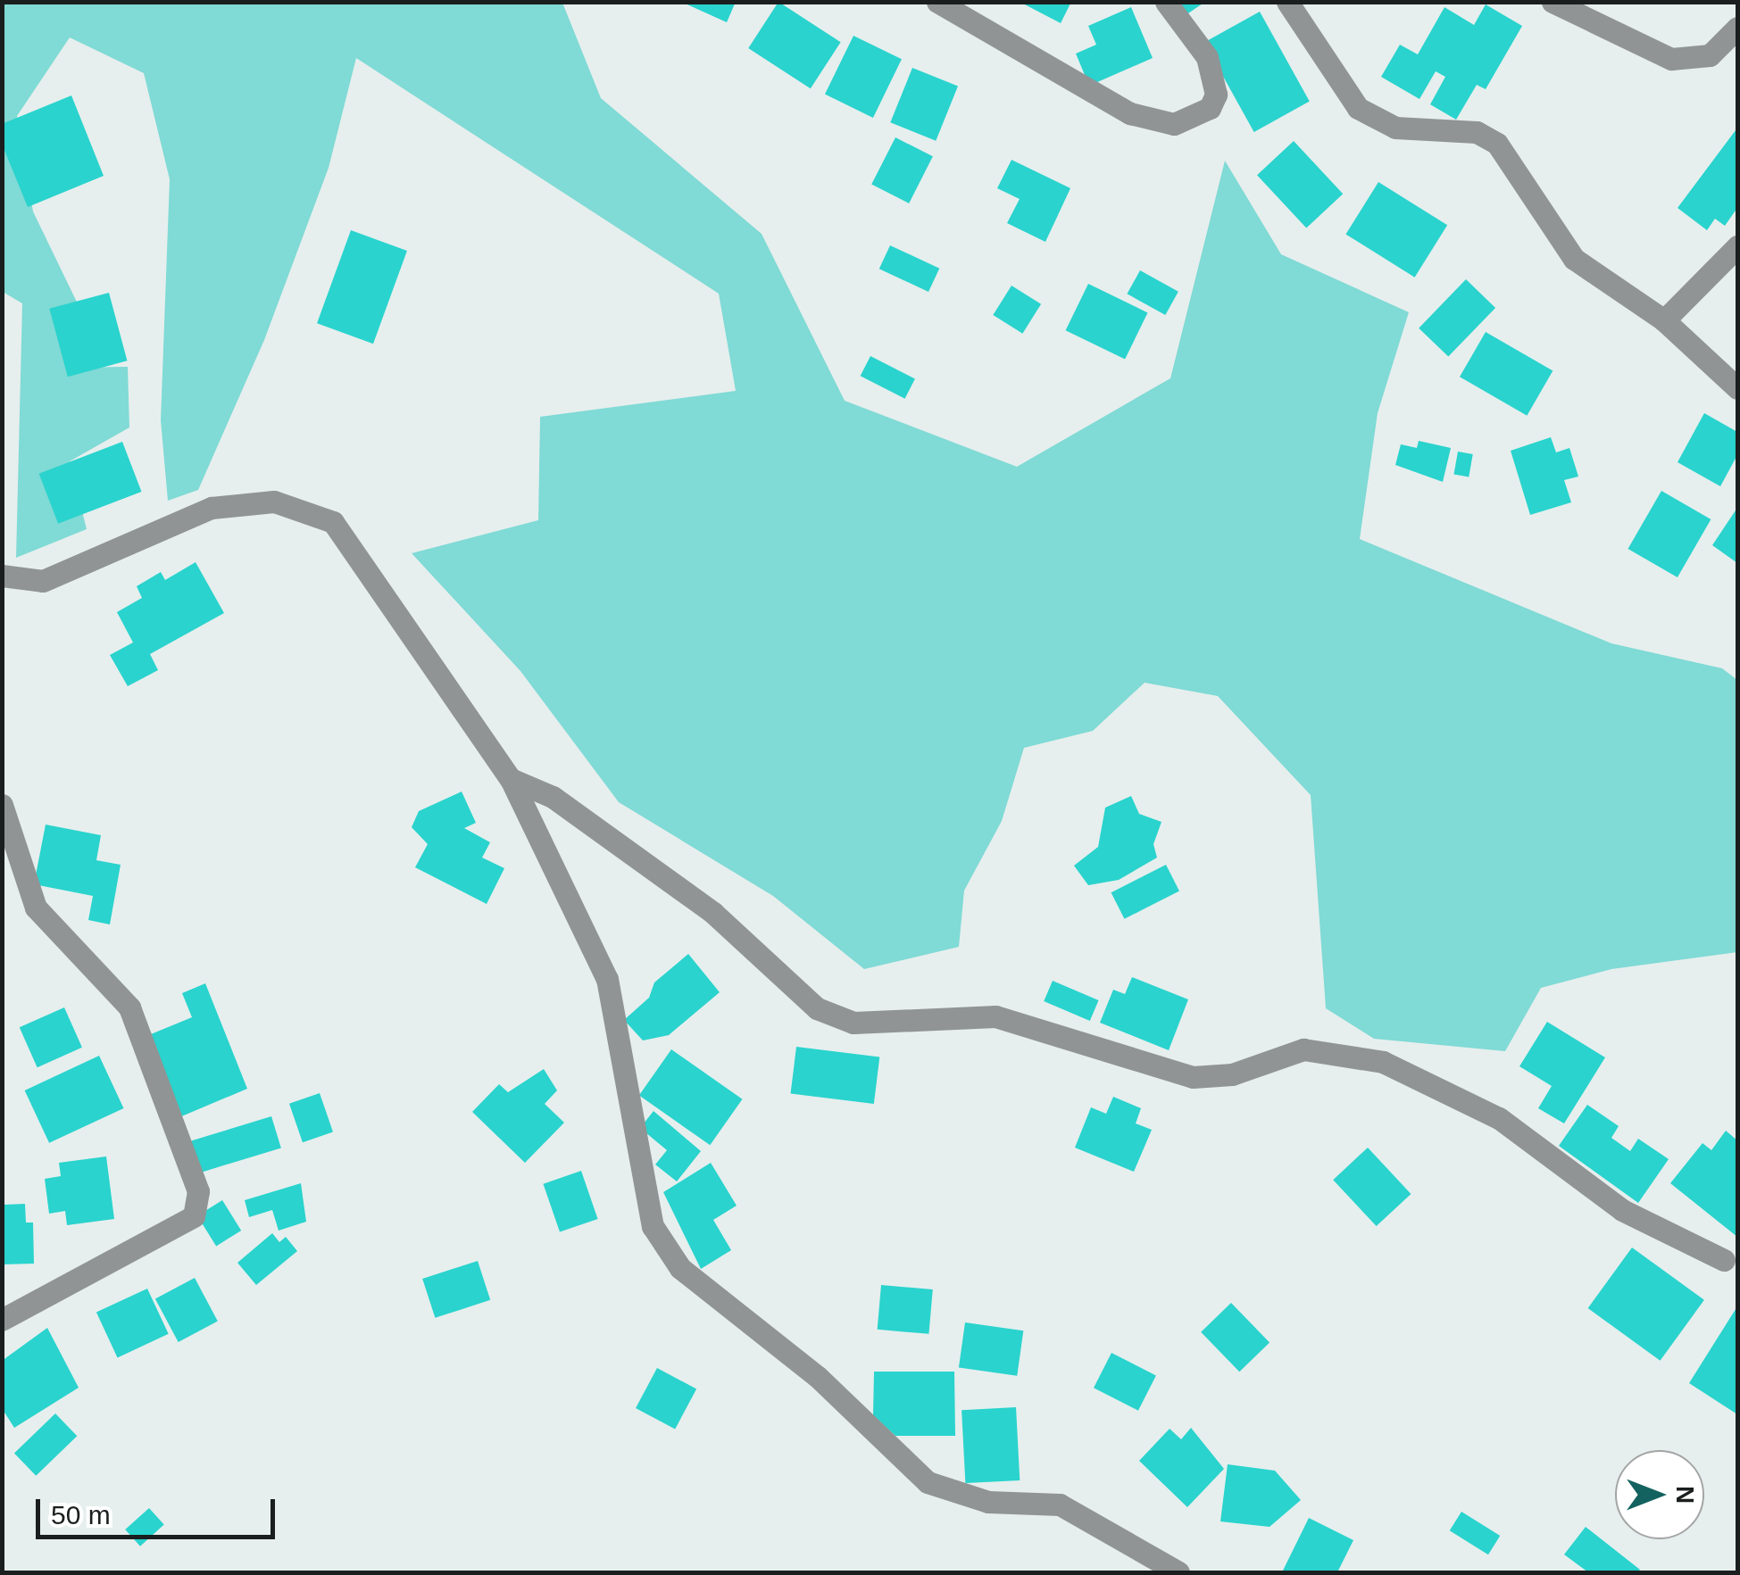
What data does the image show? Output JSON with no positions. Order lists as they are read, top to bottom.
{
  "scale_bar": "50 m",
  "north": "right"
}
